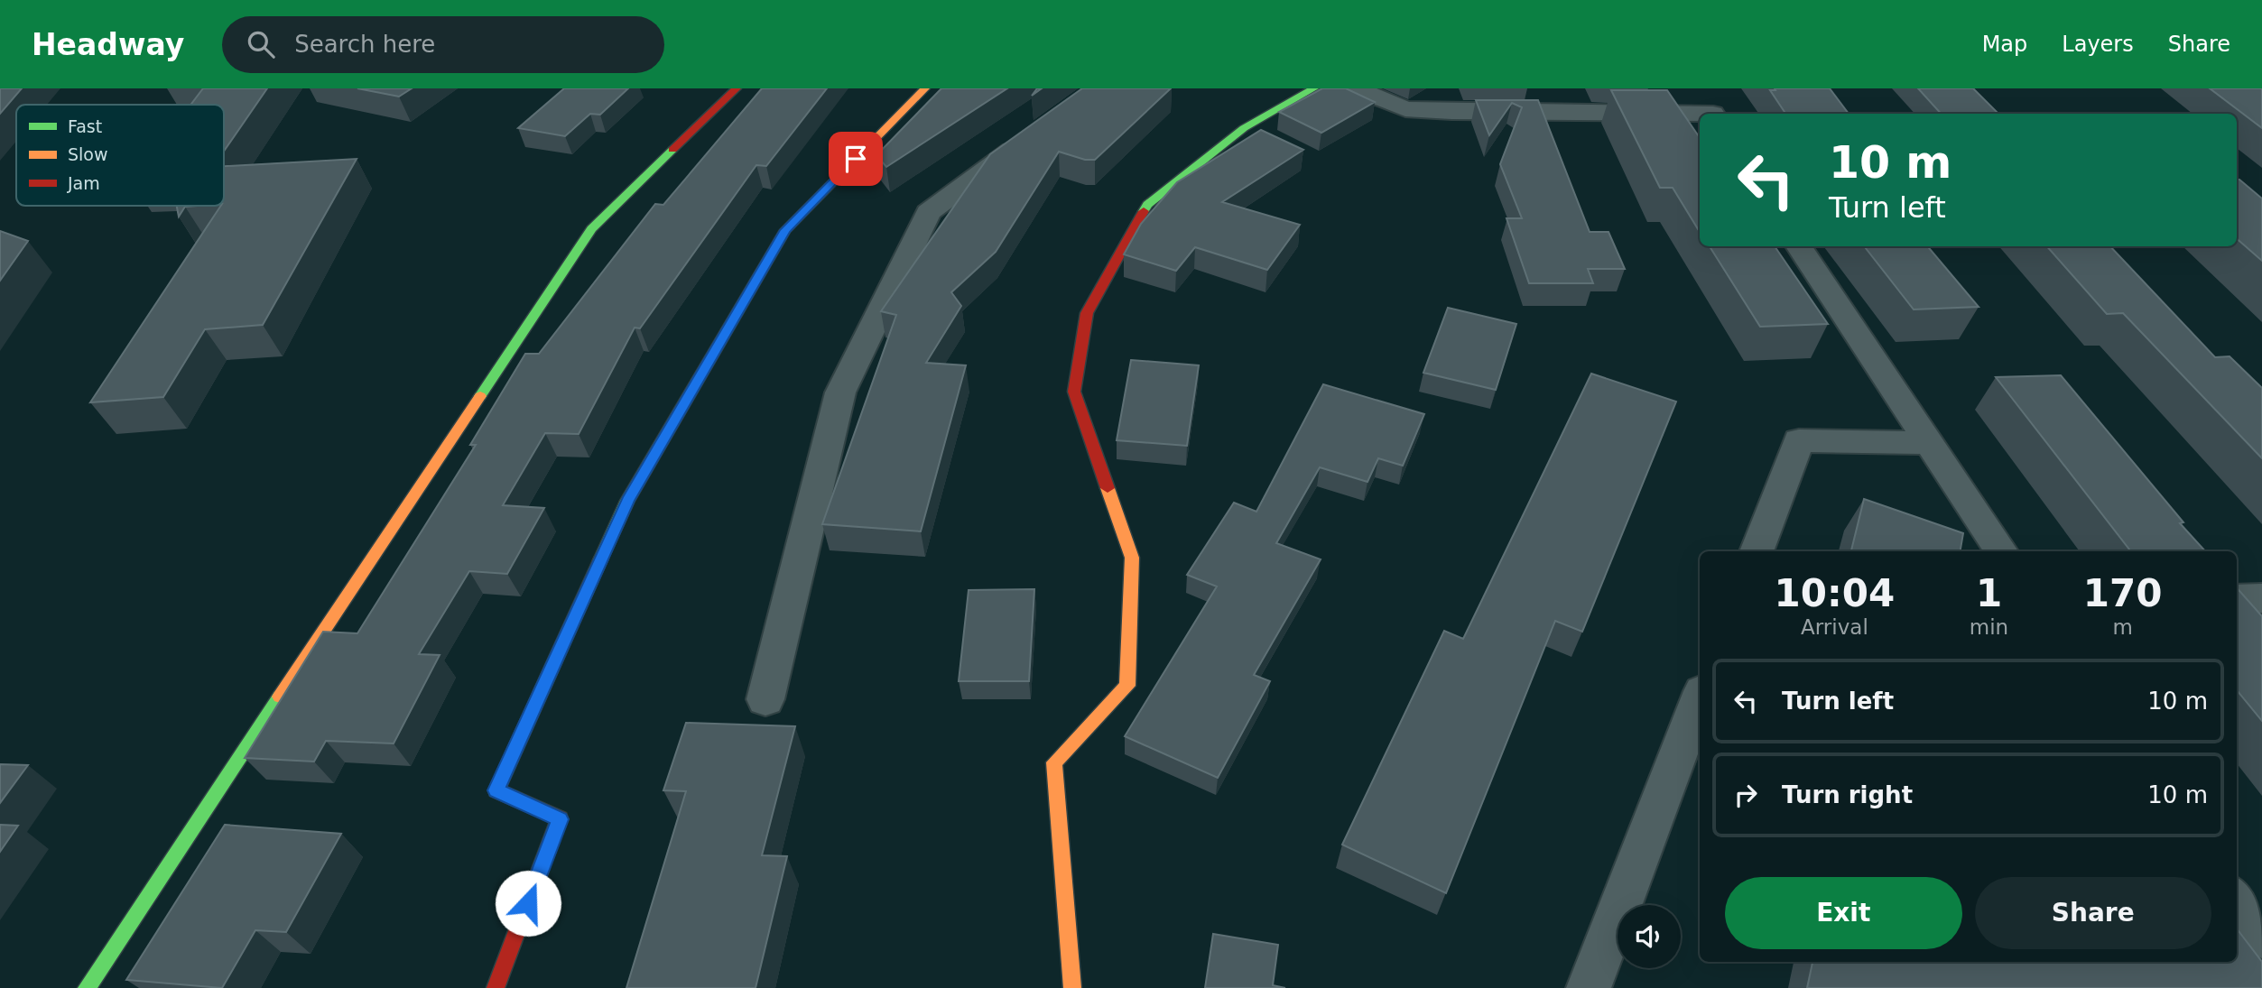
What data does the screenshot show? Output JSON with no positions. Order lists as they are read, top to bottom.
{
  "legend": ["Fast", "Slow", "Jam"],
  "page": {
    "header": "Headway",
    "search": "Search here",
    "nav": ["Map", "Layers", "Share"],
    "turn": ["10 m", "Turn left"],
    "eta": [
      "10:04",
      "Arrival",
      "1",
      "min",
      "170",
      "m"
    ],
    "list": [
      {
        "name": "Turn left",
        "value": "10 m"
      },
      {
        "name": "Turn right",
        "value": "10 m"
      }
    ],
    "buttons": ["Exit", "Share"]
  }
}
